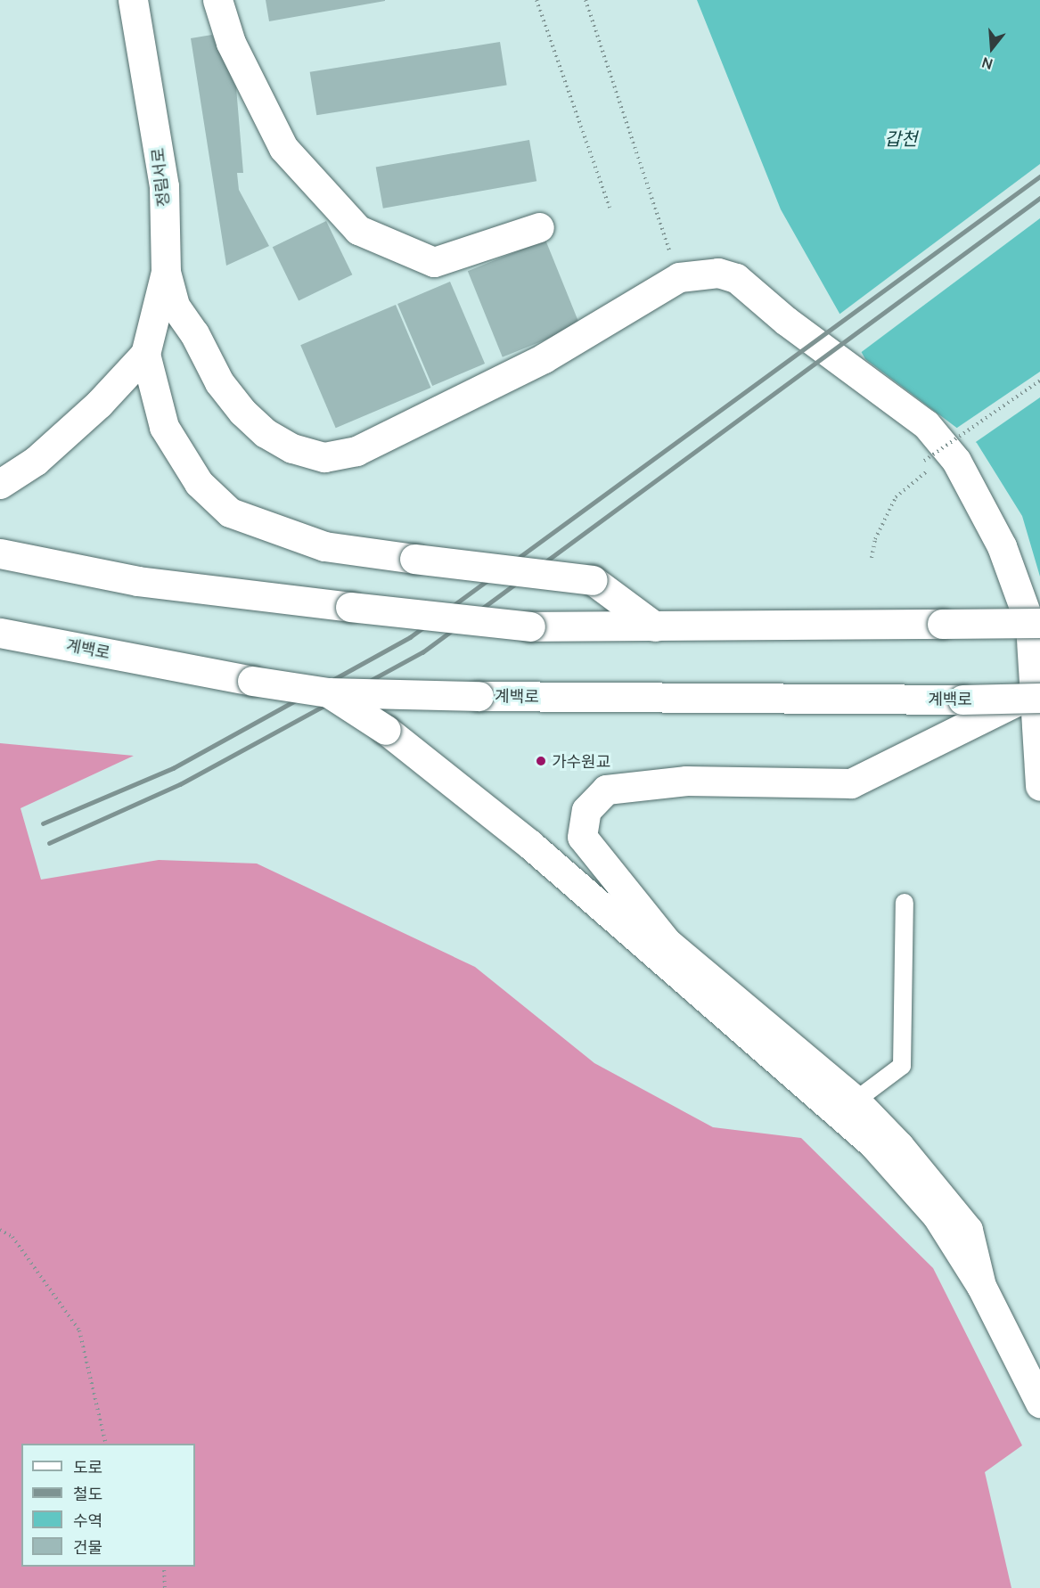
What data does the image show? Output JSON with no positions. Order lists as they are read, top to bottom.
{
  "streets": {
    "main road": ["정림서로", "계백로"]
  },
  "water": ["갑천"],
  "places": ["가수원교"],
  "legend": [
    "도로",
    "철도",
    "수역",
    "건물"
  ],
  "north": "bottom"
}
